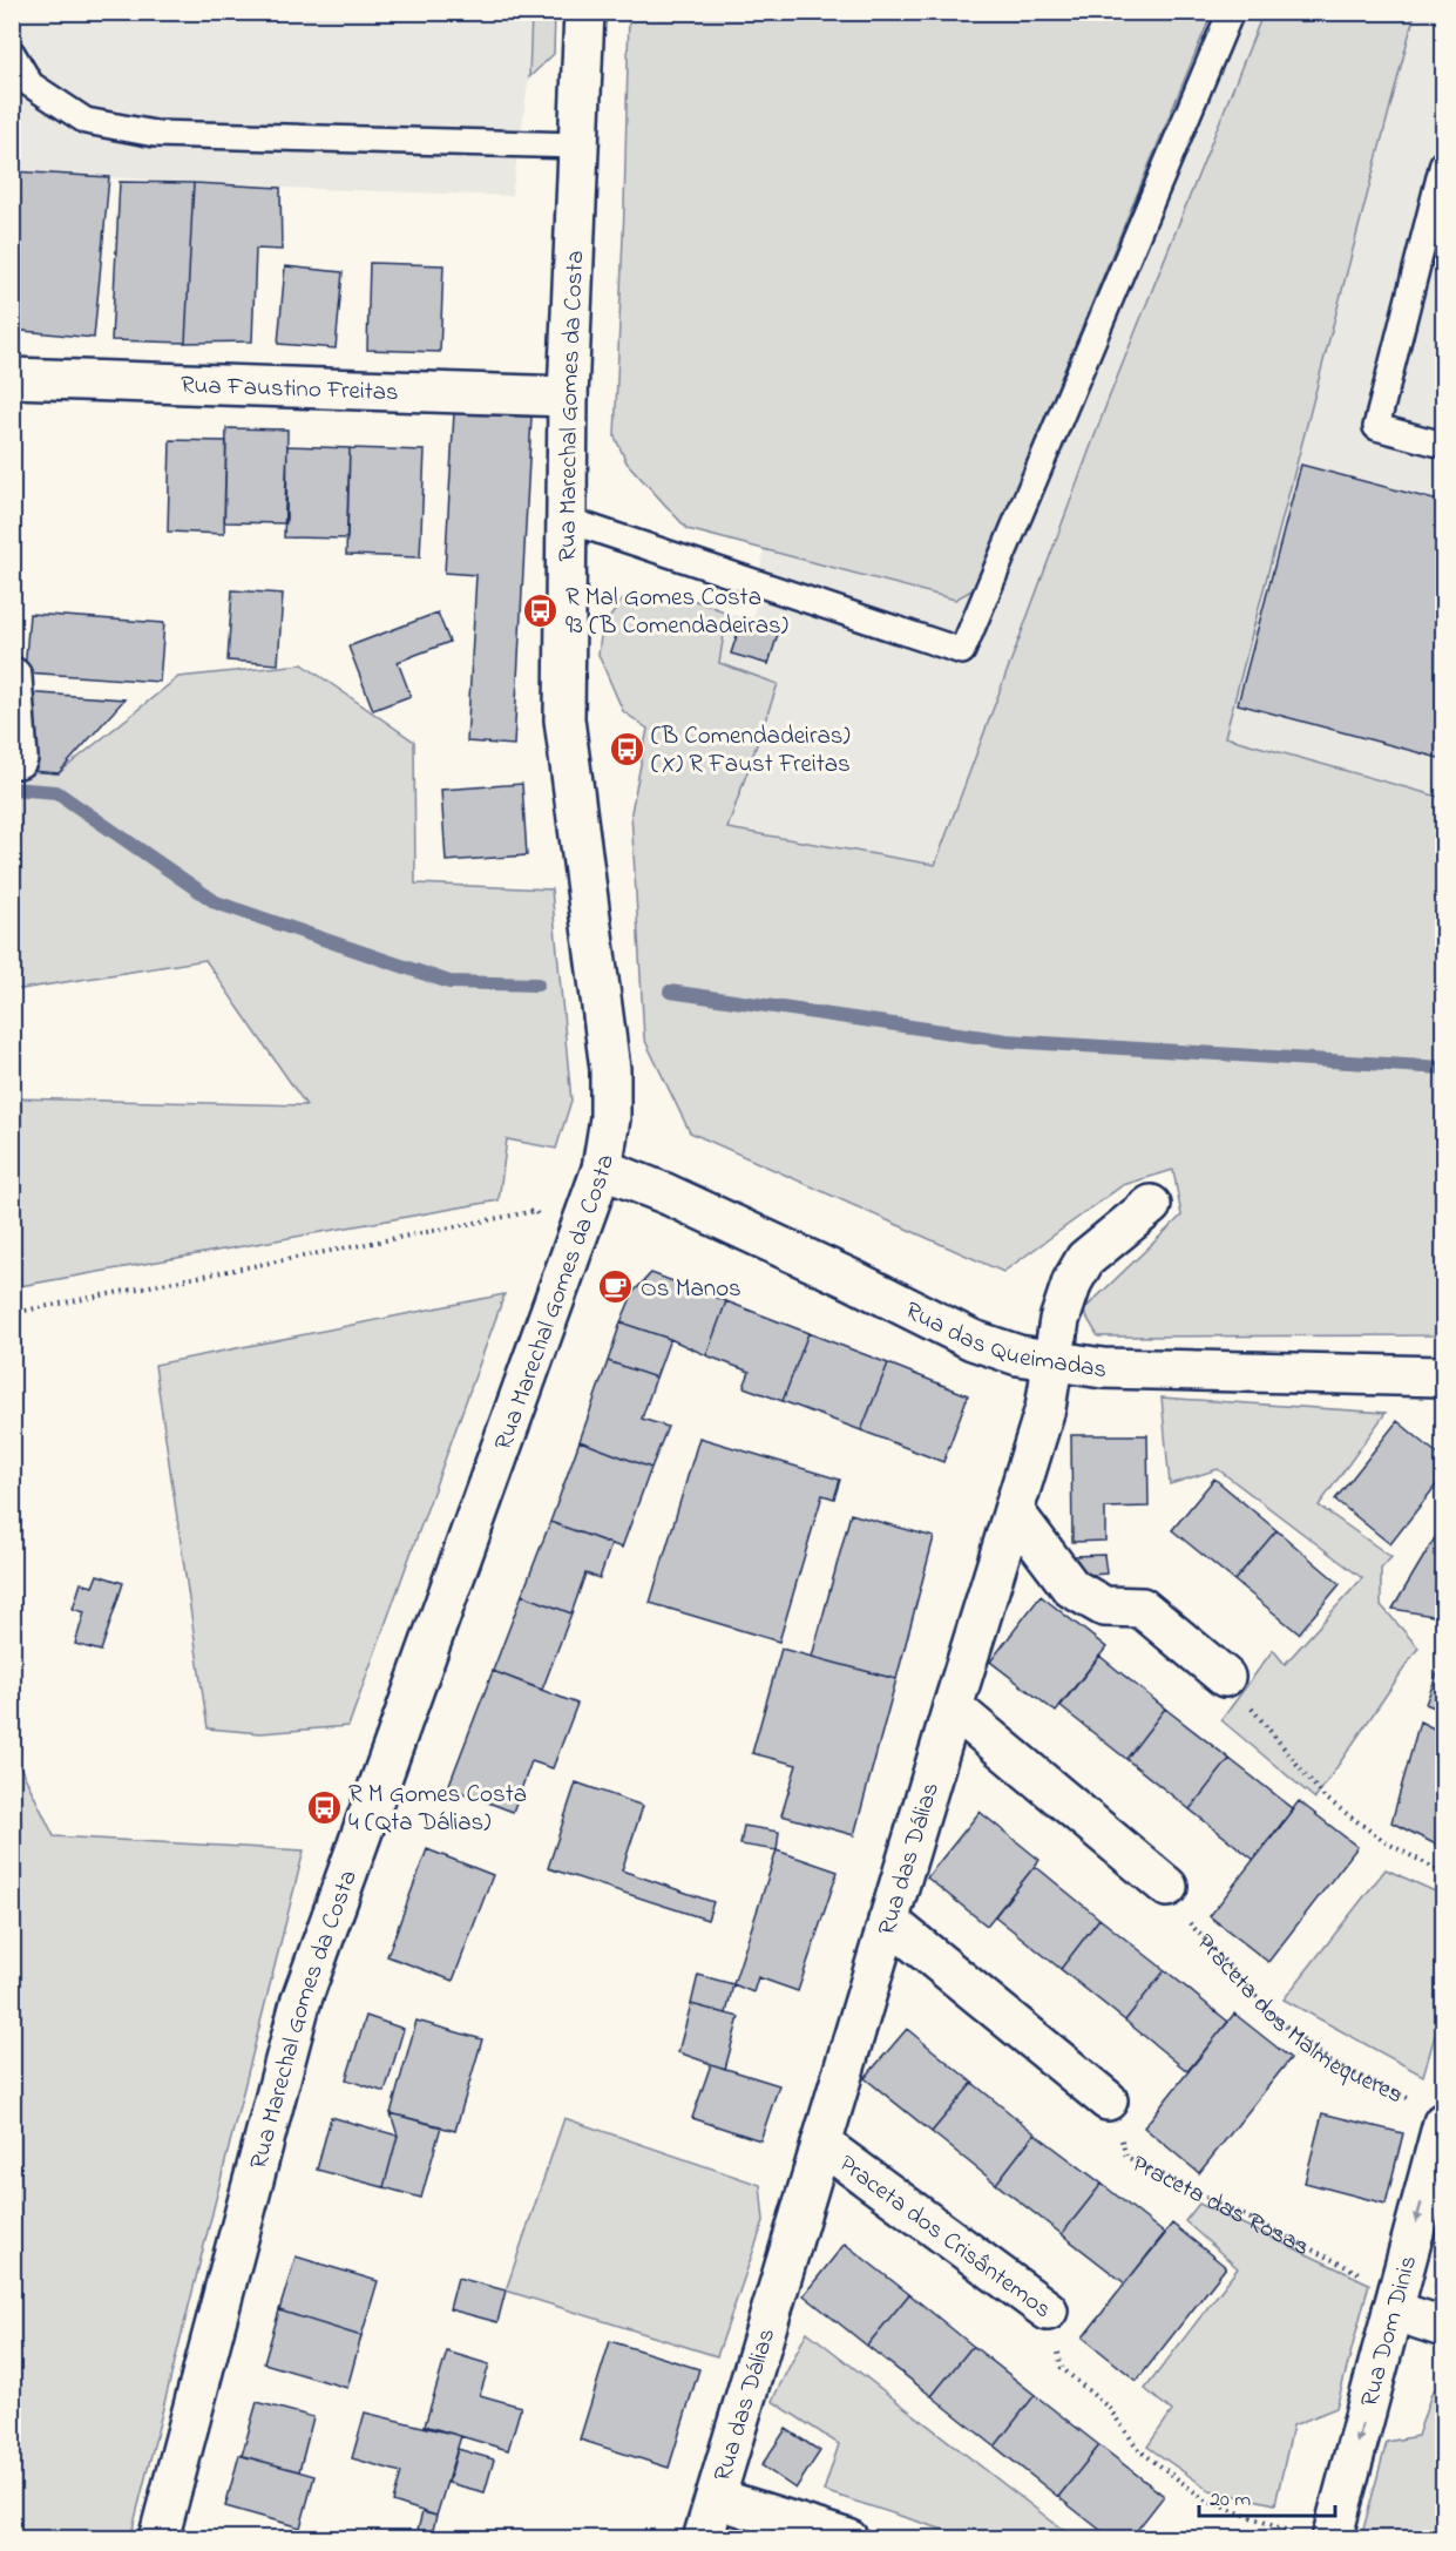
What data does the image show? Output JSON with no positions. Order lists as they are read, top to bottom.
{
  "streets": {
    "street": [
      "Rua Faustino Freitas",
      "Rua Marechal Gomes da Costa",
      "Rua das Queimadas",
      "Rua das Dálias",
      "Praceta dos Crisântemos",
      "Rua Dom Dinis"
    ],
    "path": ["Praceta dos Malmequeres", "Praceta das Rosas"]
  },
  "crossings": [
    ["Rua Faustino Freitas", "Rua Marechal Gomes da Costa"],
    ["Rua Marechal Gomes da Costa", "Rua das Queimadas"],
    ["Rua das Queimadas", "Rua das Dálias"],
    ["Rua das Dálias", "Praceta dos Crisântemos"],
    ["Praceta dos Malmequeres", "Rua Dom Dinis"],
    ["Praceta das Rosas", "Rua Dom Dinis"],
    ["Praceta dos Crisântemos", "Rua Dom Dinis"]
  ],
  "one_way": ["Rua Dom Dinis"],
  "places": {
    "bus stop": ["R Mal Gomes Costa 93 (B Comendadeiras)", "(B Comendadeiras) (X) R Faust Freitas", "R M Gomes Costa 4 (Qta Dálias)"],
    "cafe": ["Os Manos"]
  },
  "scale_bar": "20 m"
}
